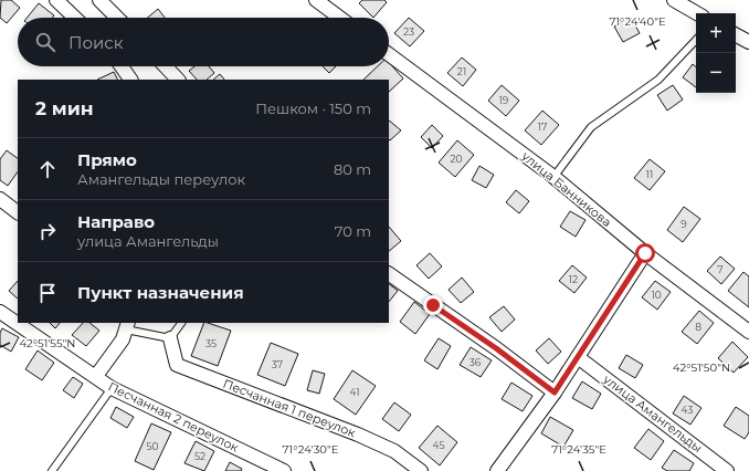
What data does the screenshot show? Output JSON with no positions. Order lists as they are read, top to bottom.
{
  "streets": {
    "street": [
      "улица Банникова",
      "Песчанная 1 переулок",
      "улица Амангельды",
      "Песчанная 2 переулок"
    ]
  },
  "house_numbers": [
    "23",
    "21",
    "19",
    "17",
    "20",
    "11",
    "9",
    "7",
    "12",
    "10",
    "8",
    "35",
    "36",
    "37",
    "41",
    "43",
    "45",
    "50",
    "52"
  ],
  "page": {
    "map_buttons": ["+", "−"],
    "search": "Поиск",
    "heading": ["2 мин", "Пешком · 150 m"],
    "list": [
      ["Прямо", "Амангельды переулок", "80 m"],
      ["Направо", "улица Амангельды", "70 m"],
      "Пункт назначения"
    ]
  },
  "coordinates": [
    "71°24'40\"E",
    "42°51'55\"N",
    "42°51'50\"N",
    "71°24'30\"E",
    "71°24'35\"E"
  ]
}
